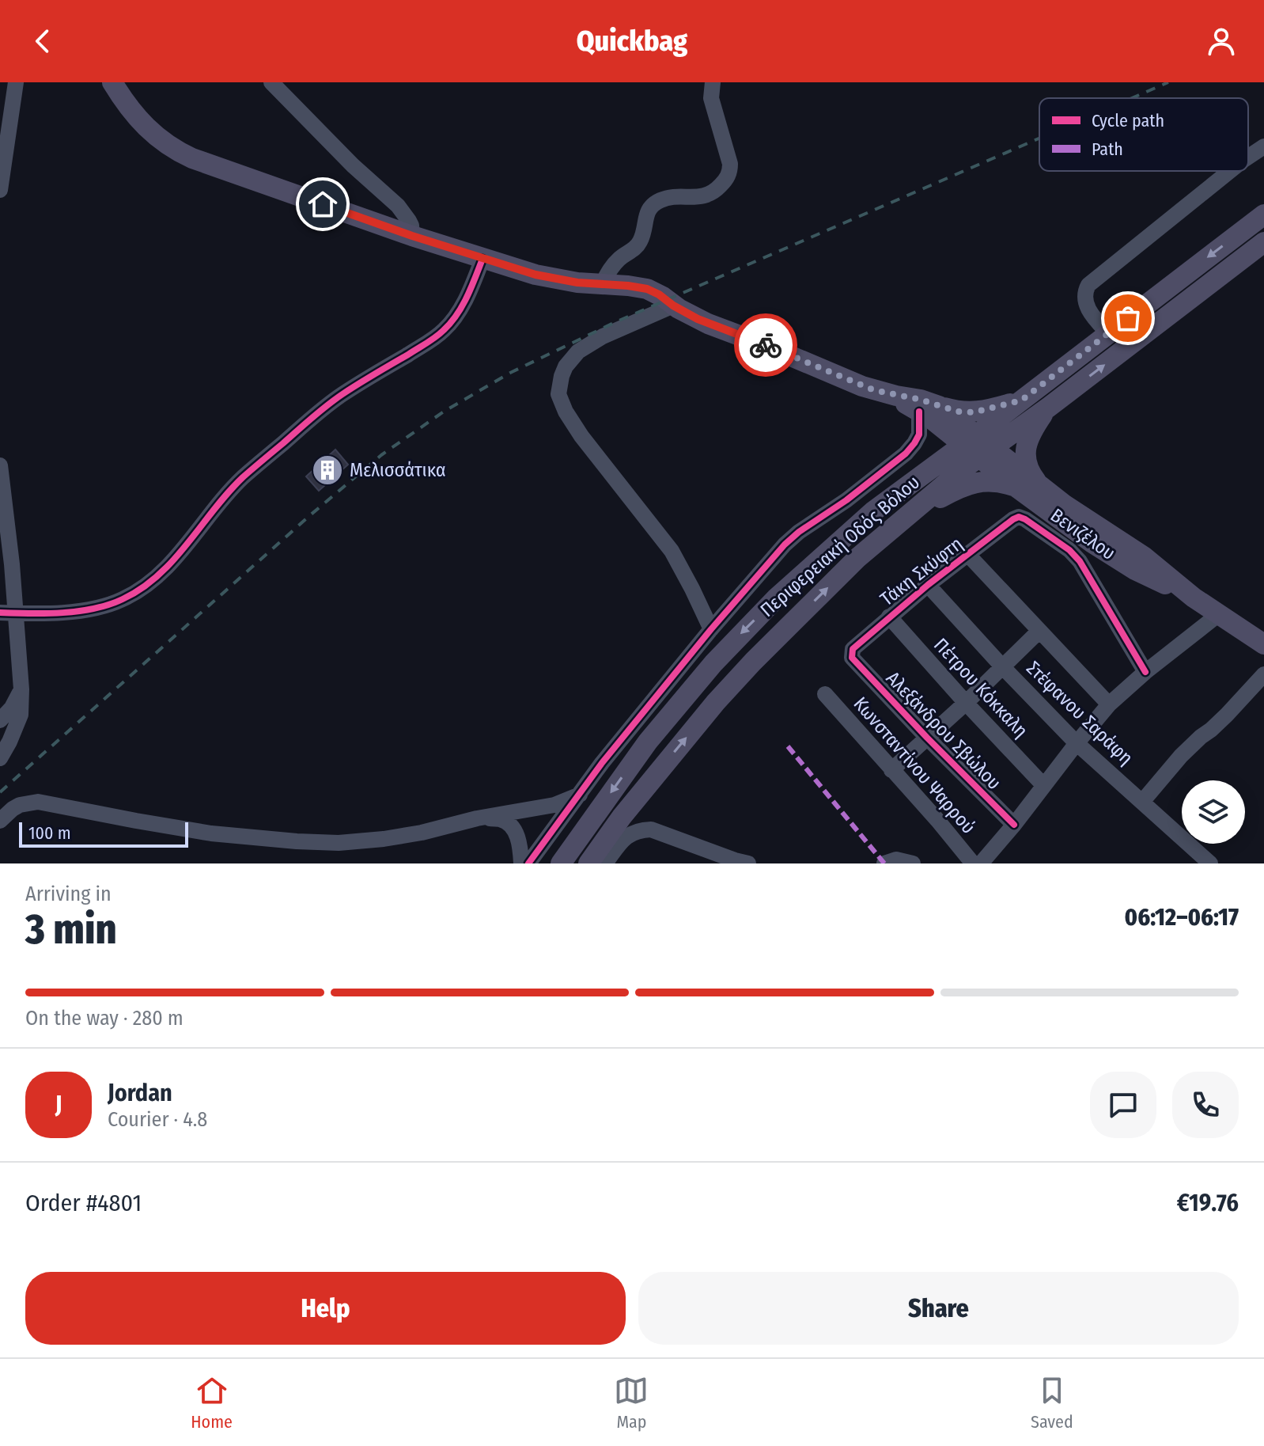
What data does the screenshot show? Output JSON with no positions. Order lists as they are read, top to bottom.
{
  "streets": {
    "main road": ["Βενιζέλου", "Περιφερειακή Οδός Βόλου"],
    "street": [
      "Τάκη Σκύφτη",
      "Πέτρου Κόκκαλη",
      "Στέφανου Σαράφη",
      "Αλεξάνδρου Σβώλου",
      "Κωνσταντίνου Ψαρρού"
    ]
  },
  "crossings": [
    ["Βενιζέλου", "Περιφερειακή Οδός Βόλου"],
    ["Τάκη Σκύφτη", "Πέτρου Κόκκαλη"],
    ["Τάκη Σκύφτη", "Στέφανου Σαράφη"],
    ["Τάκη Σκύφτη", "Αλεξάνδρου Σβώλου"]
  ],
  "places": {
    "building": ["Μελισσάτικα"]
  },
  "legend": ["Cycle path", "Path"],
  "scale_bar": "100 m",
  "page": {
    "header": "Quickbag",
    "scale": "100 m",
    "heading": ["3 min", "Arriving in", "06:12–06:17"],
    "panel": [
      "Jordan",
      "Courier · 4.8",
      "Order #4801",
      "€19.76"
    ],
    "bar": "On the way · 280 m",
    "round": "J",
    "buttons": ["Help", "Share"],
    "tabs": ["Home", "Map", "Saved"]
  }
}
